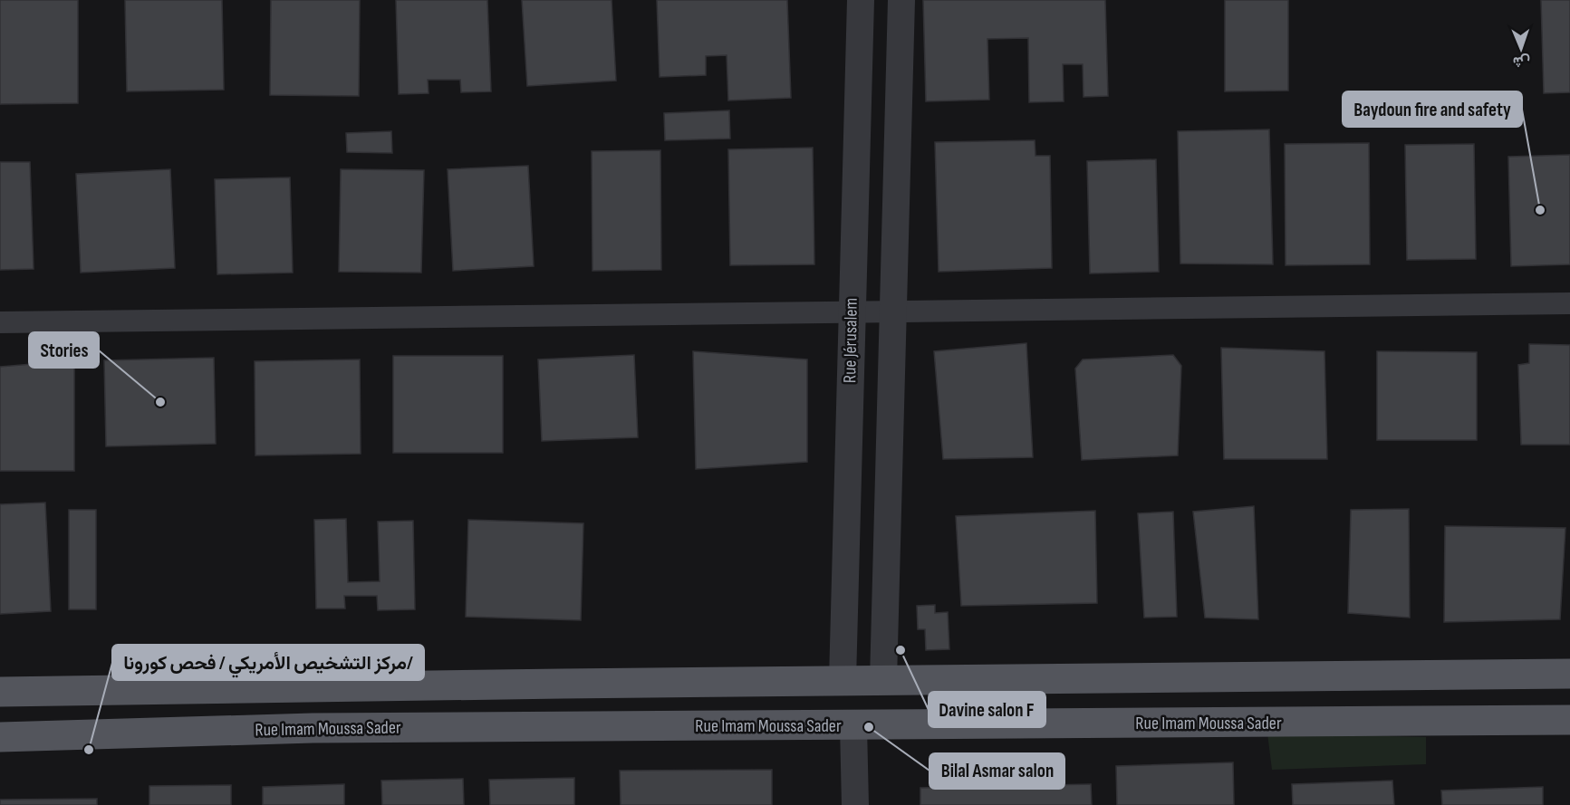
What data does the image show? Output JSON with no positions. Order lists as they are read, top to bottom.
{
  "streets": {
    "main road": ["Rue Imam Moussa Sader"],
    "street": ["Rue Jérusalem"]
  },
  "places": [
    "Baydoun fire and safety",
    "Stories",
    "Davine salon F",
    "Bilal Asmar salon",
    "مركز التشخيص الأمريكي / فحص كورونا/"
  ],
  "north": "bottom"
}
